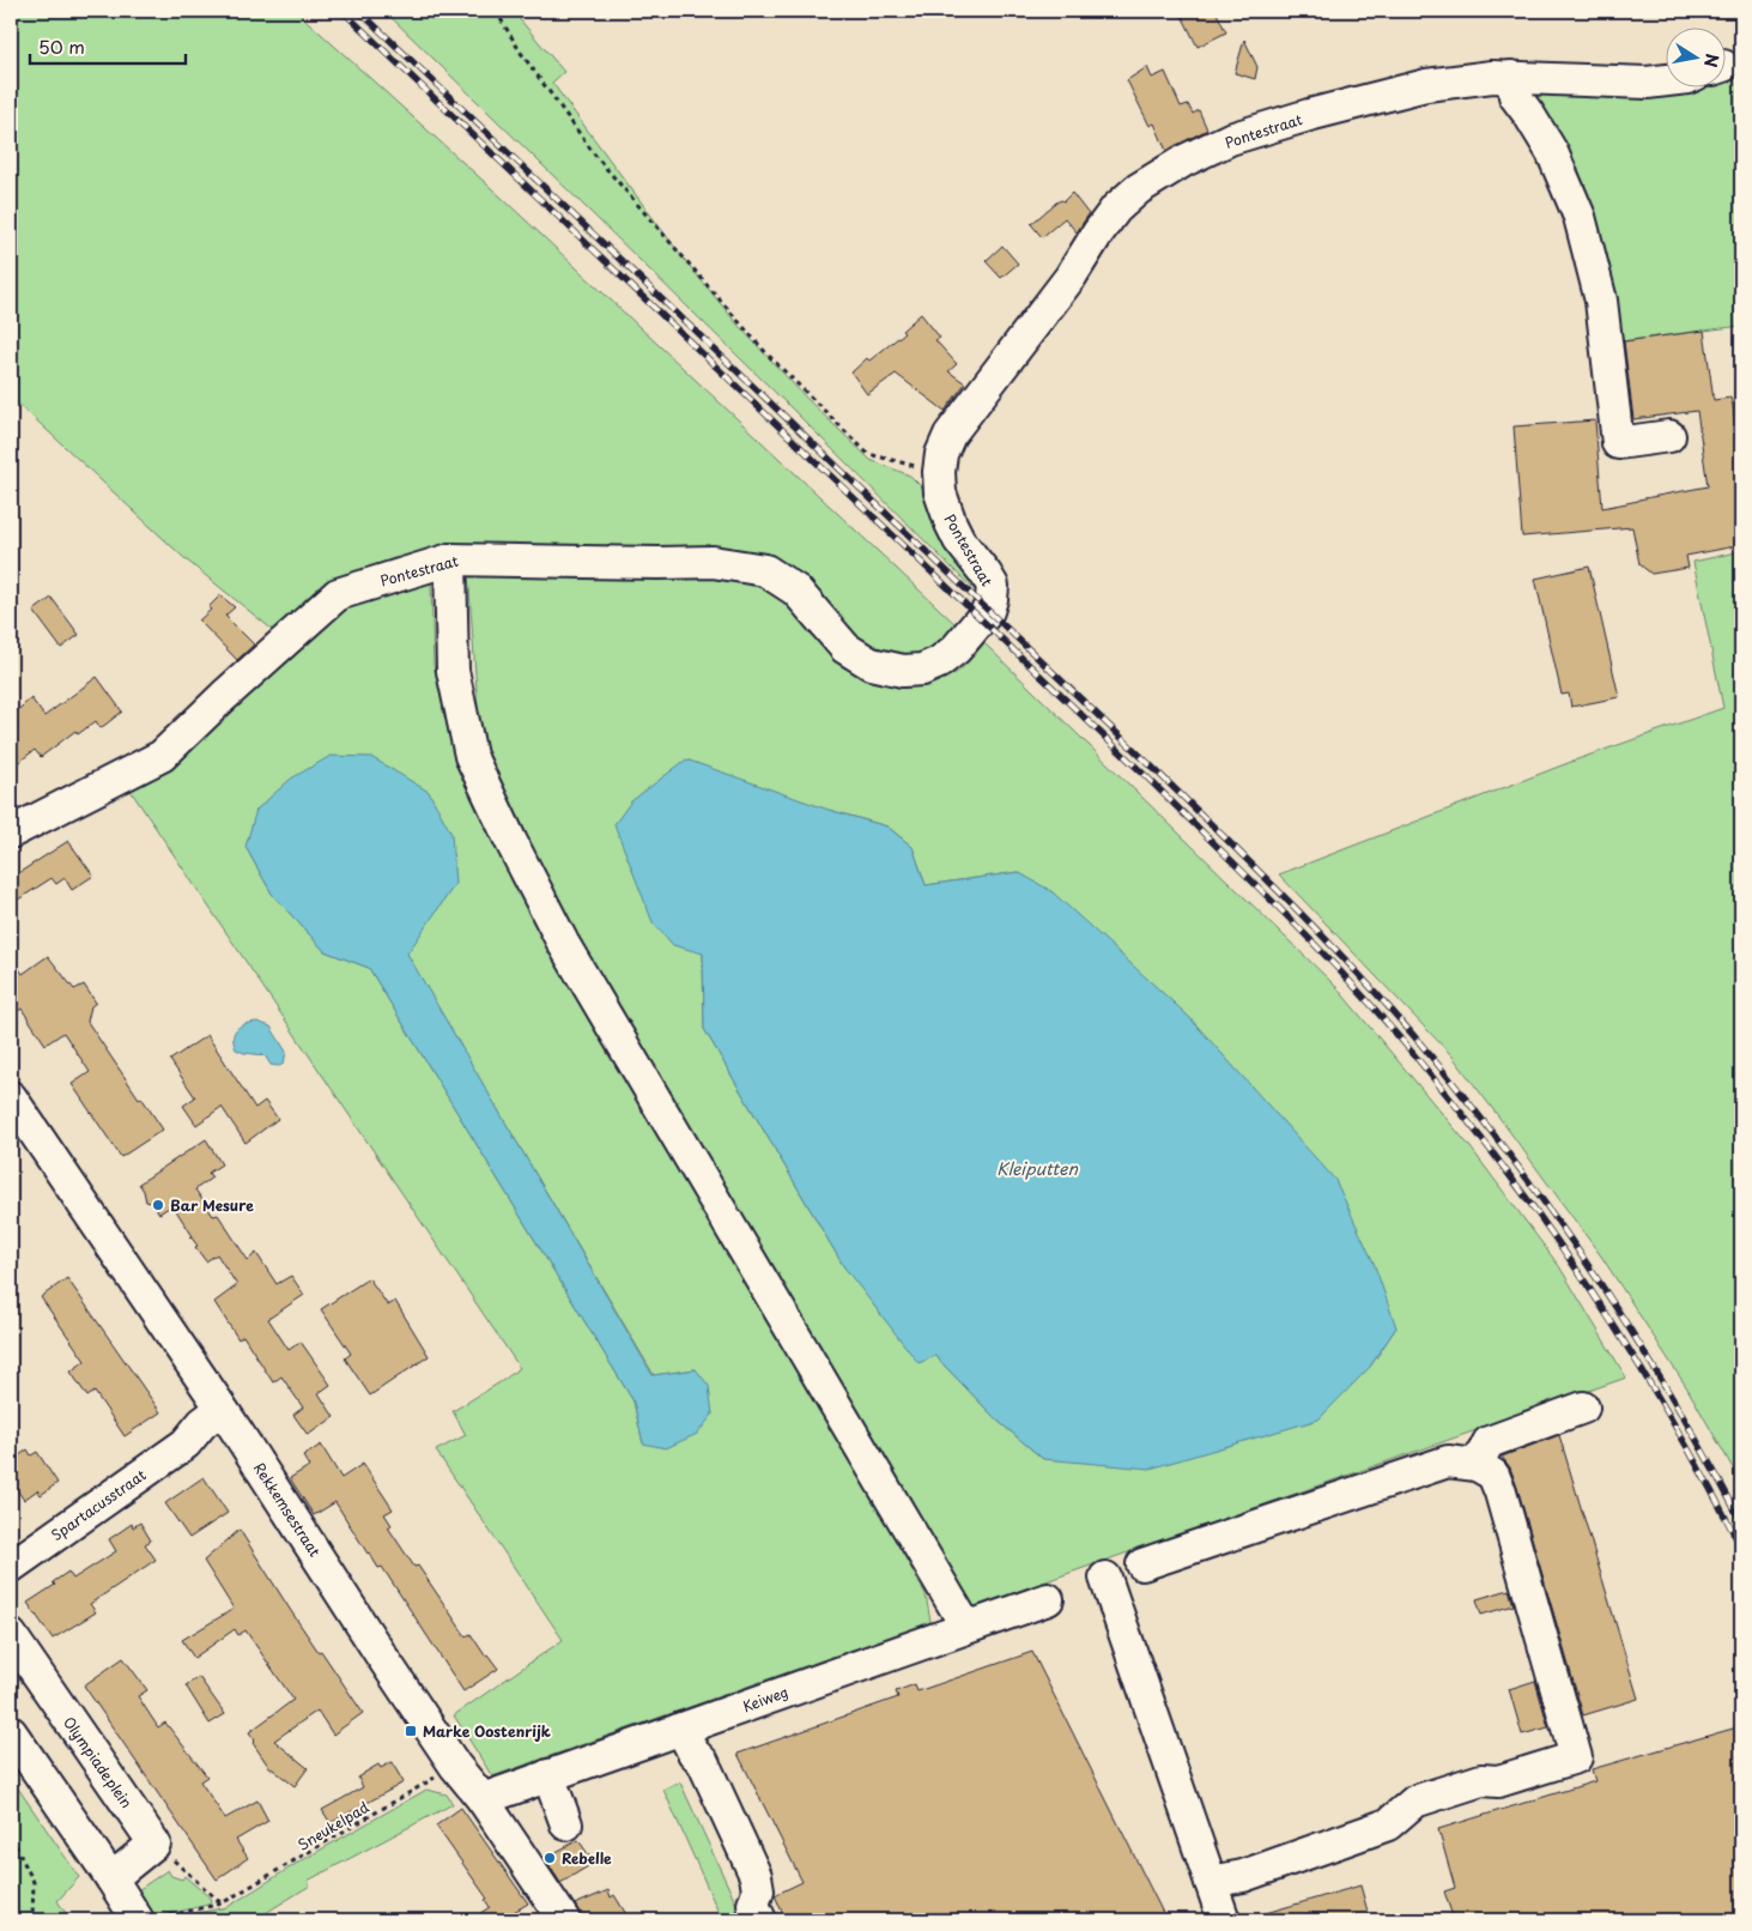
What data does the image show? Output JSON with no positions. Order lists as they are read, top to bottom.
{
  "streets": {
    "street": [
      "Pontestraat",
      "Spartacusstraat",
      "Rekkemsestraat",
      "Keiweg",
      "Olympiadeplein"
    ],
    "path": ["Sneukelpad"]
  },
  "crossings": [
    ["Spartacusstraat", "Rekkemsestraat"],
    ["Rekkemsestraat", "Keiweg"],
    ["Rekkemsestraat", "Sneukelpad"]
  ],
  "water": ["Kleiputten"],
  "places": {
    "other": ["Bar Mesure", "Rebelle"],
    "transit": ["Marke Oostenrijk"]
  },
  "scale_bar": "50 m",
  "north": "right"
}
